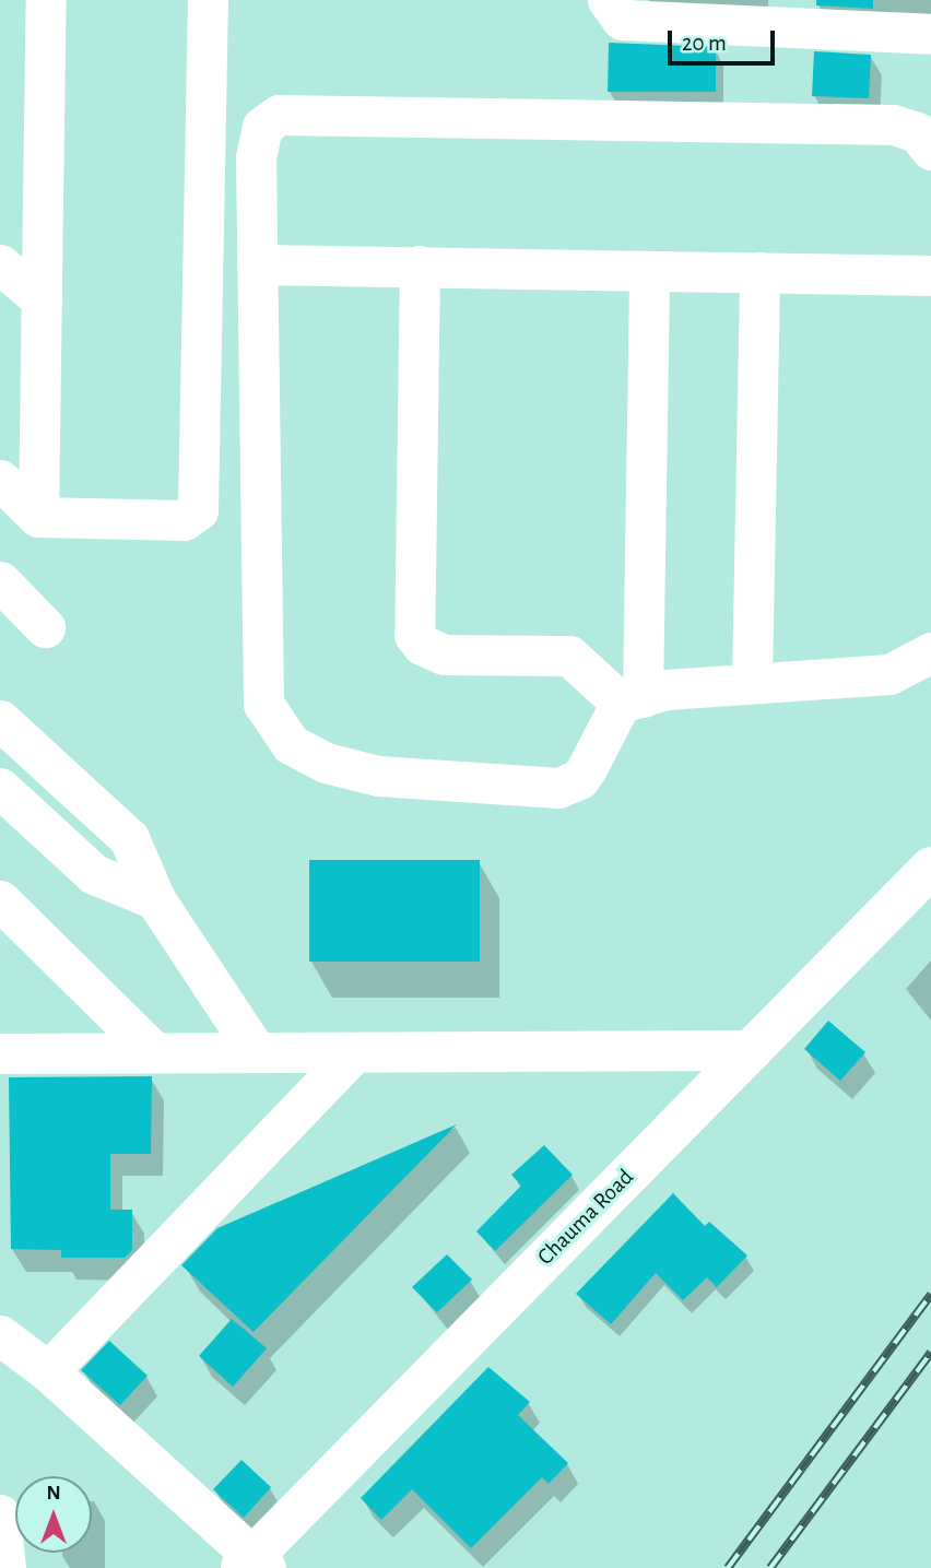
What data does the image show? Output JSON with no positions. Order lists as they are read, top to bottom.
{
  "streets": {
    "street": ["Chauma Road"]
  },
  "scale_bar": "20 m",
  "north": "top"
}
